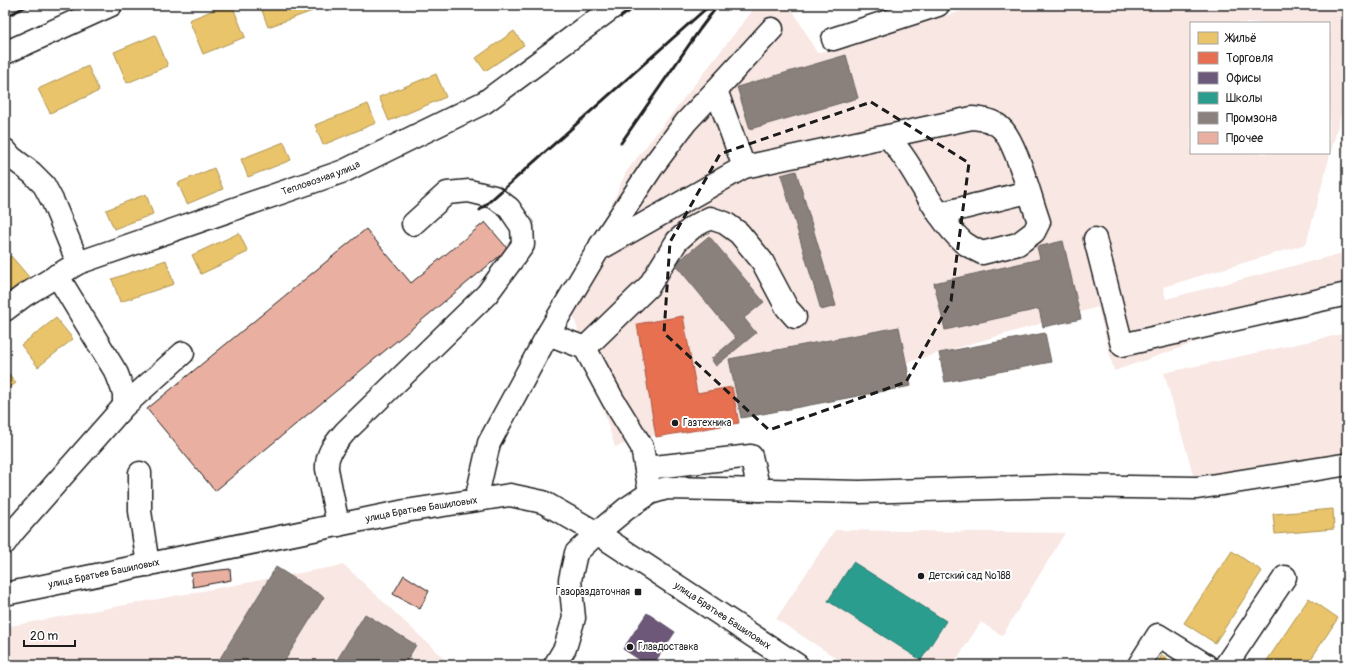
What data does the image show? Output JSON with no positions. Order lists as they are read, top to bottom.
{
  "streets": {
    "street": ["Тепловозная улица", "улица Братьев Башиловых"]
  },
  "places": {
    "other": ["Газтехника", "Детский сад №188", "Главдоставка"],
    "transit": ["Газораздаточная"]
  },
  "legend": [
    "Жильё",
    "Торговля",
    "Офисы",
    "Школы",
    "Промзона",
    "Прочее"
  ],
  "scale_bar": "20 m"
}
